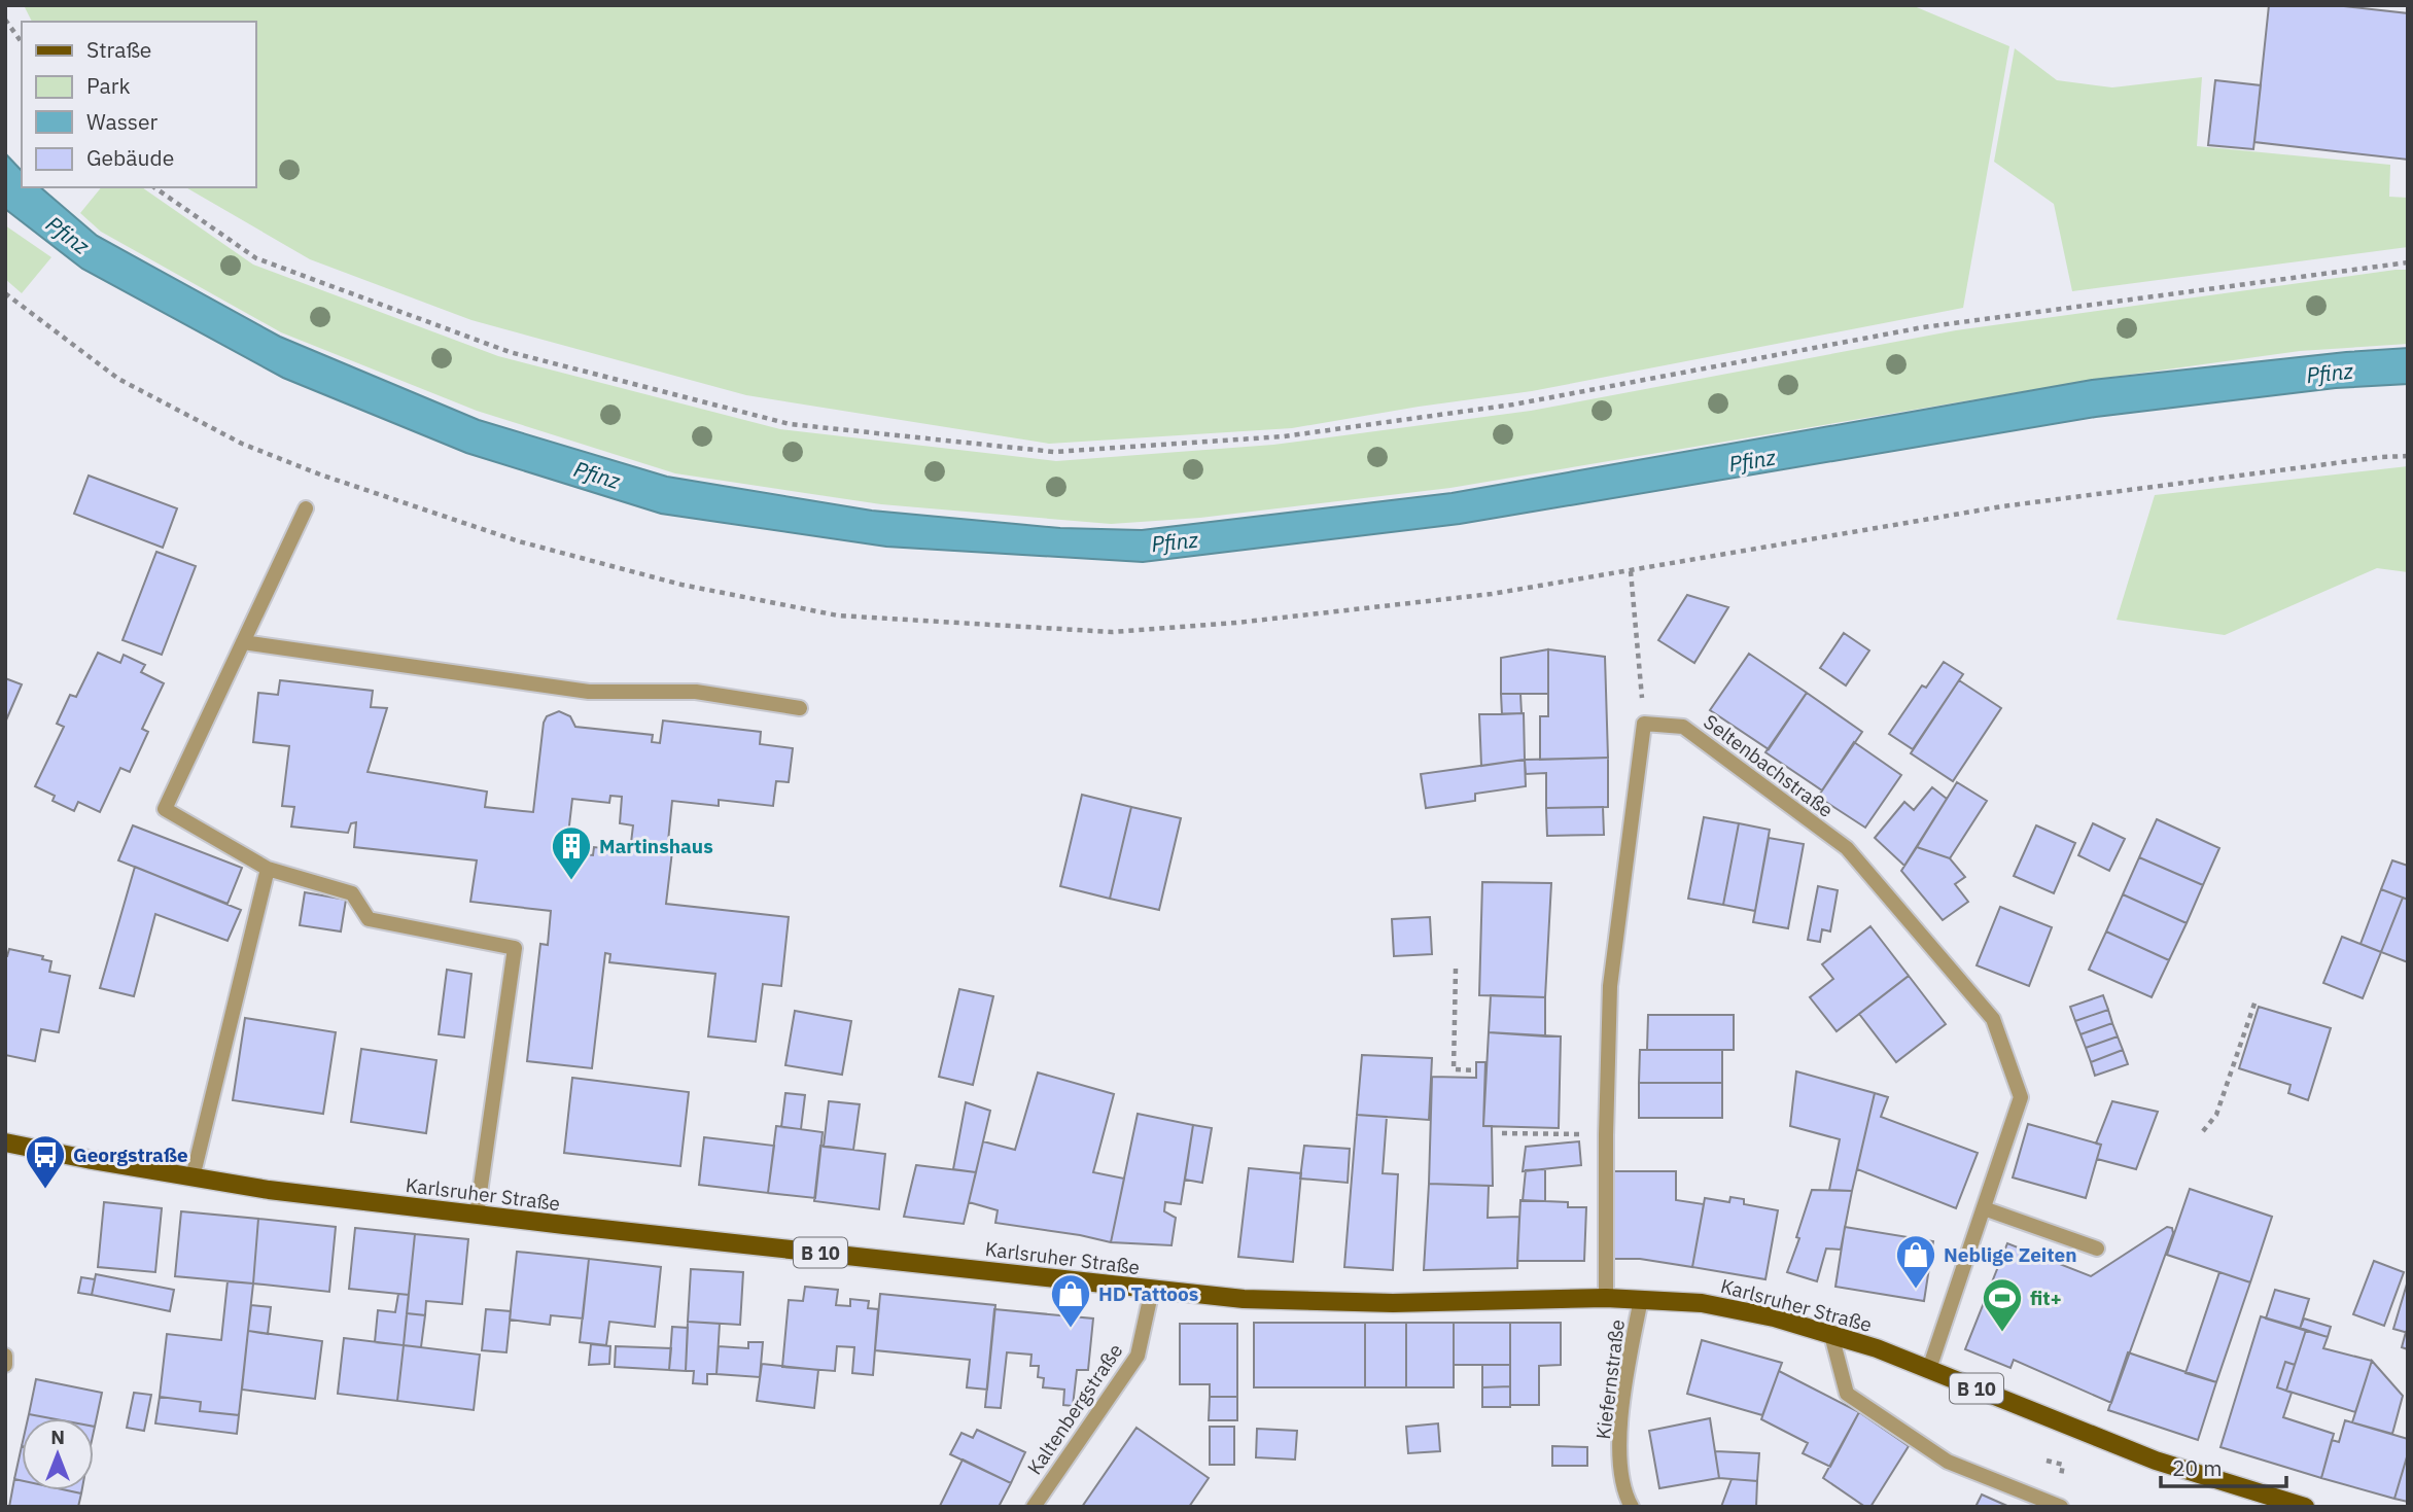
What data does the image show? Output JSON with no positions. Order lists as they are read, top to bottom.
{
  "streets": {
    "main road": ["Karlsruher Straße", "B 10"],
    "street": ["Seltenbachstraße", "Kiefernstraße", "Kaltenbergstraße"]
  },
  "crossings": [
    ["Seltenbachstraße", "Karlsruher Straße"],
    ["Karlsruher Straße", "Kiefernstraße"],
    ["Karlsruher Straße", "Kaltenbergstraße"]
  ],
  "water": ["Pfinz"],
  "places": {
    "building": ["Martinshaus"],
    "bus stop": ["Georgstraße"],
    "shop": ["Neblige Zeiten", "HD Tattoos"],
    "sports": ["fit+"]
  },
  "legend": [
    "Straße",
    "Park",
    "Wasser",
    "Gebäude"
  ],
  "scale_bar": "20 m",
  "north": "top"
}
